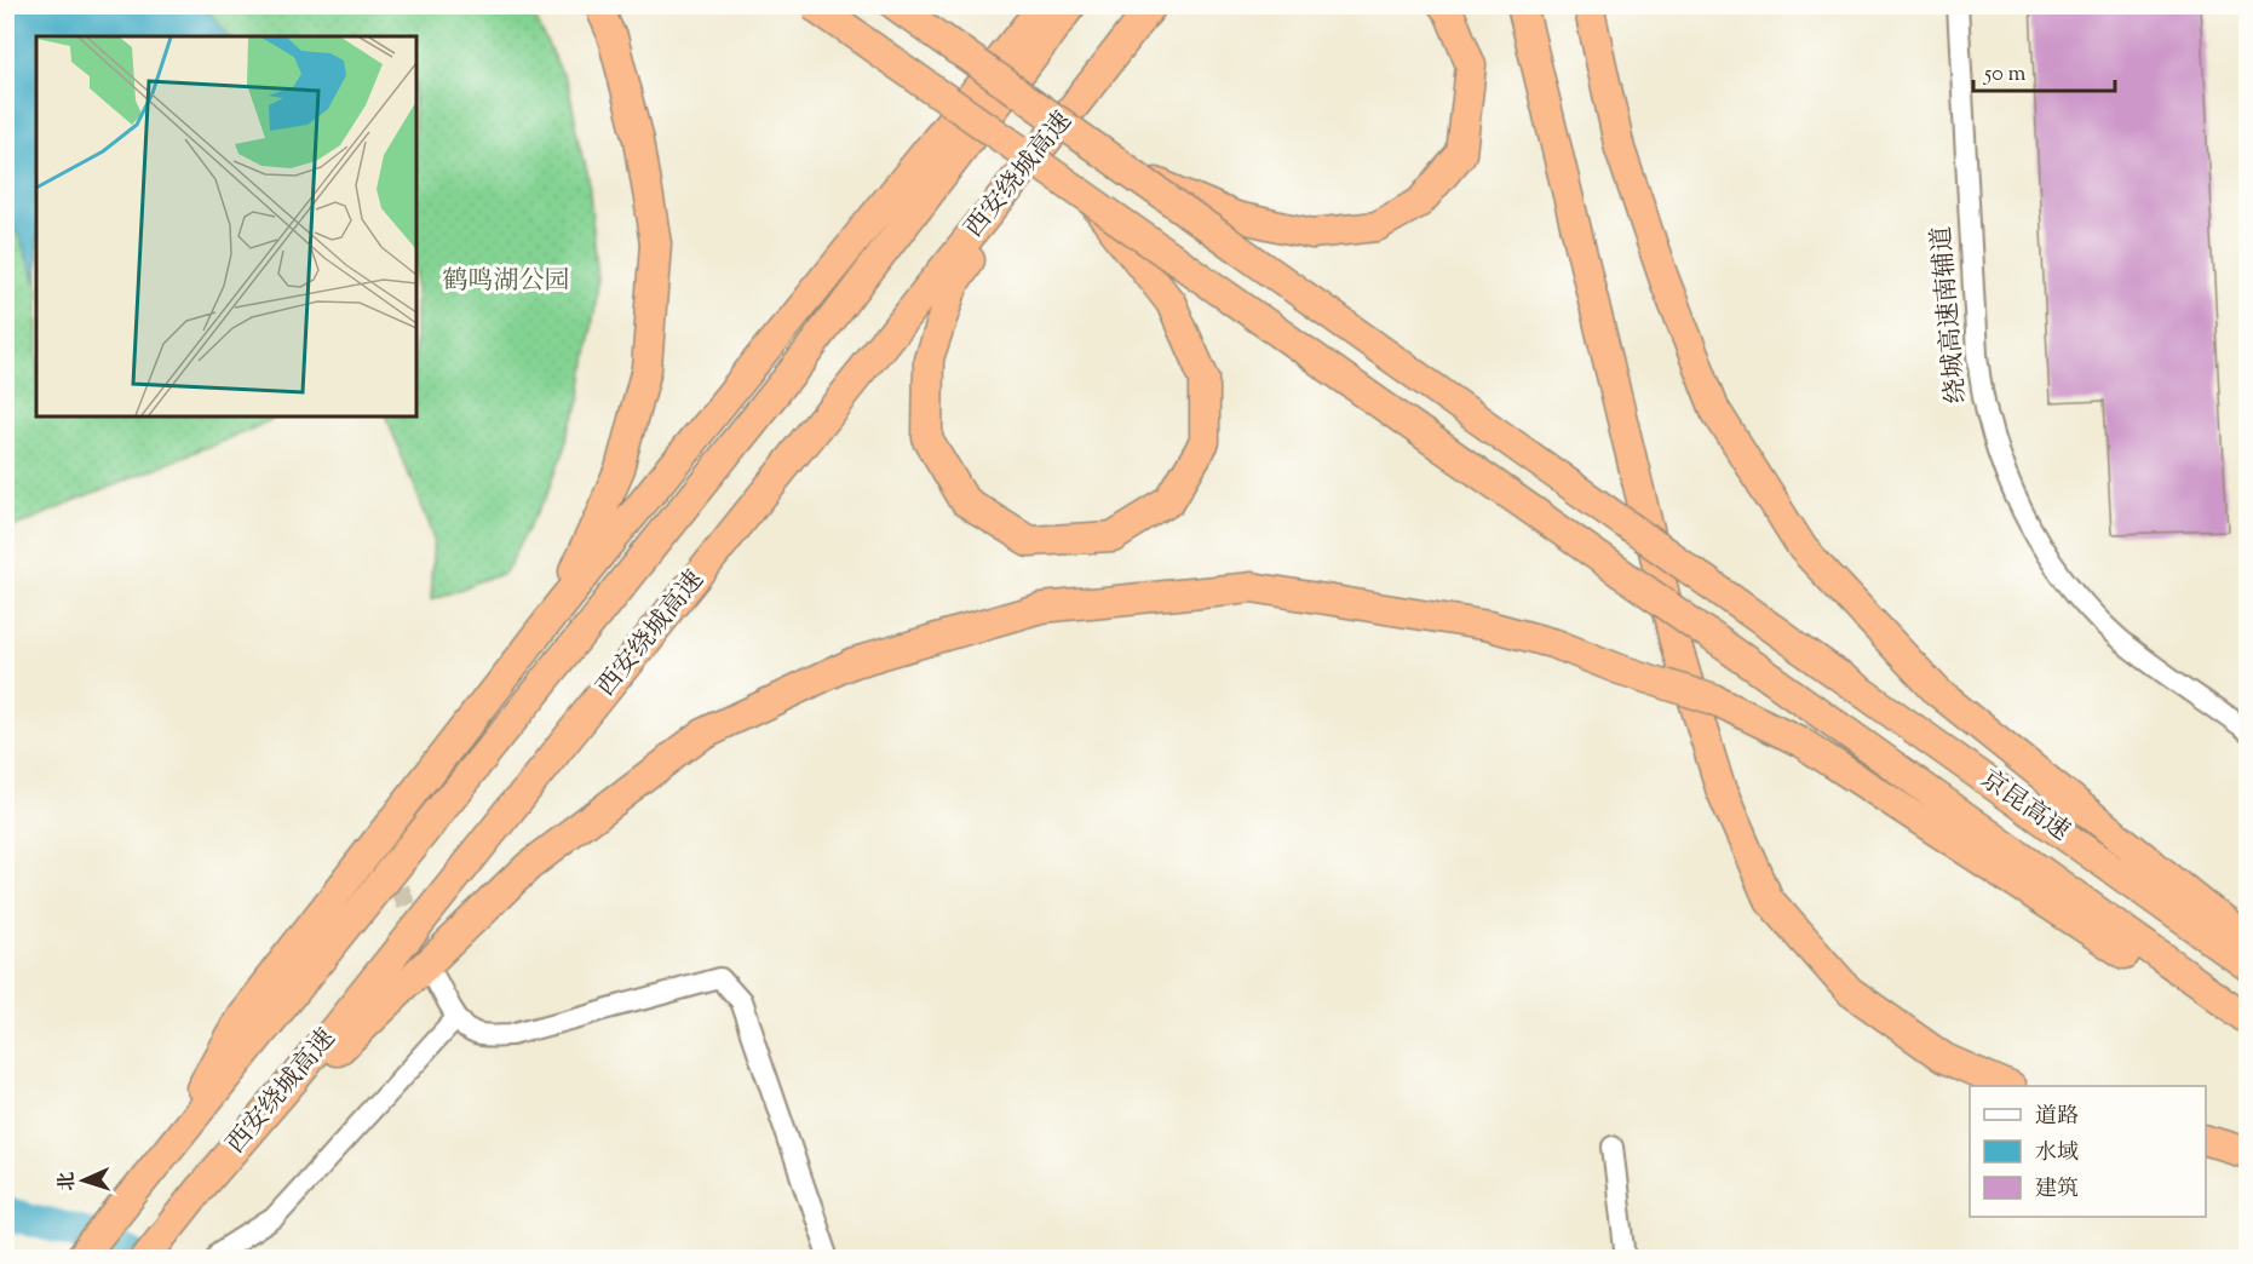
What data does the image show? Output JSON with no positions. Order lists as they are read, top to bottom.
{
  "streets": {
    "highway": ["西安绕城高速", "京昆高速"],
    "street": ["绕城高速南辅道"]
  },
  "parks": ["鹤鸣湖公园"],
  "legend": ["道路", "水域", "建筑"],
  "scale_bar": "50 m",
  "north": "left"
}
